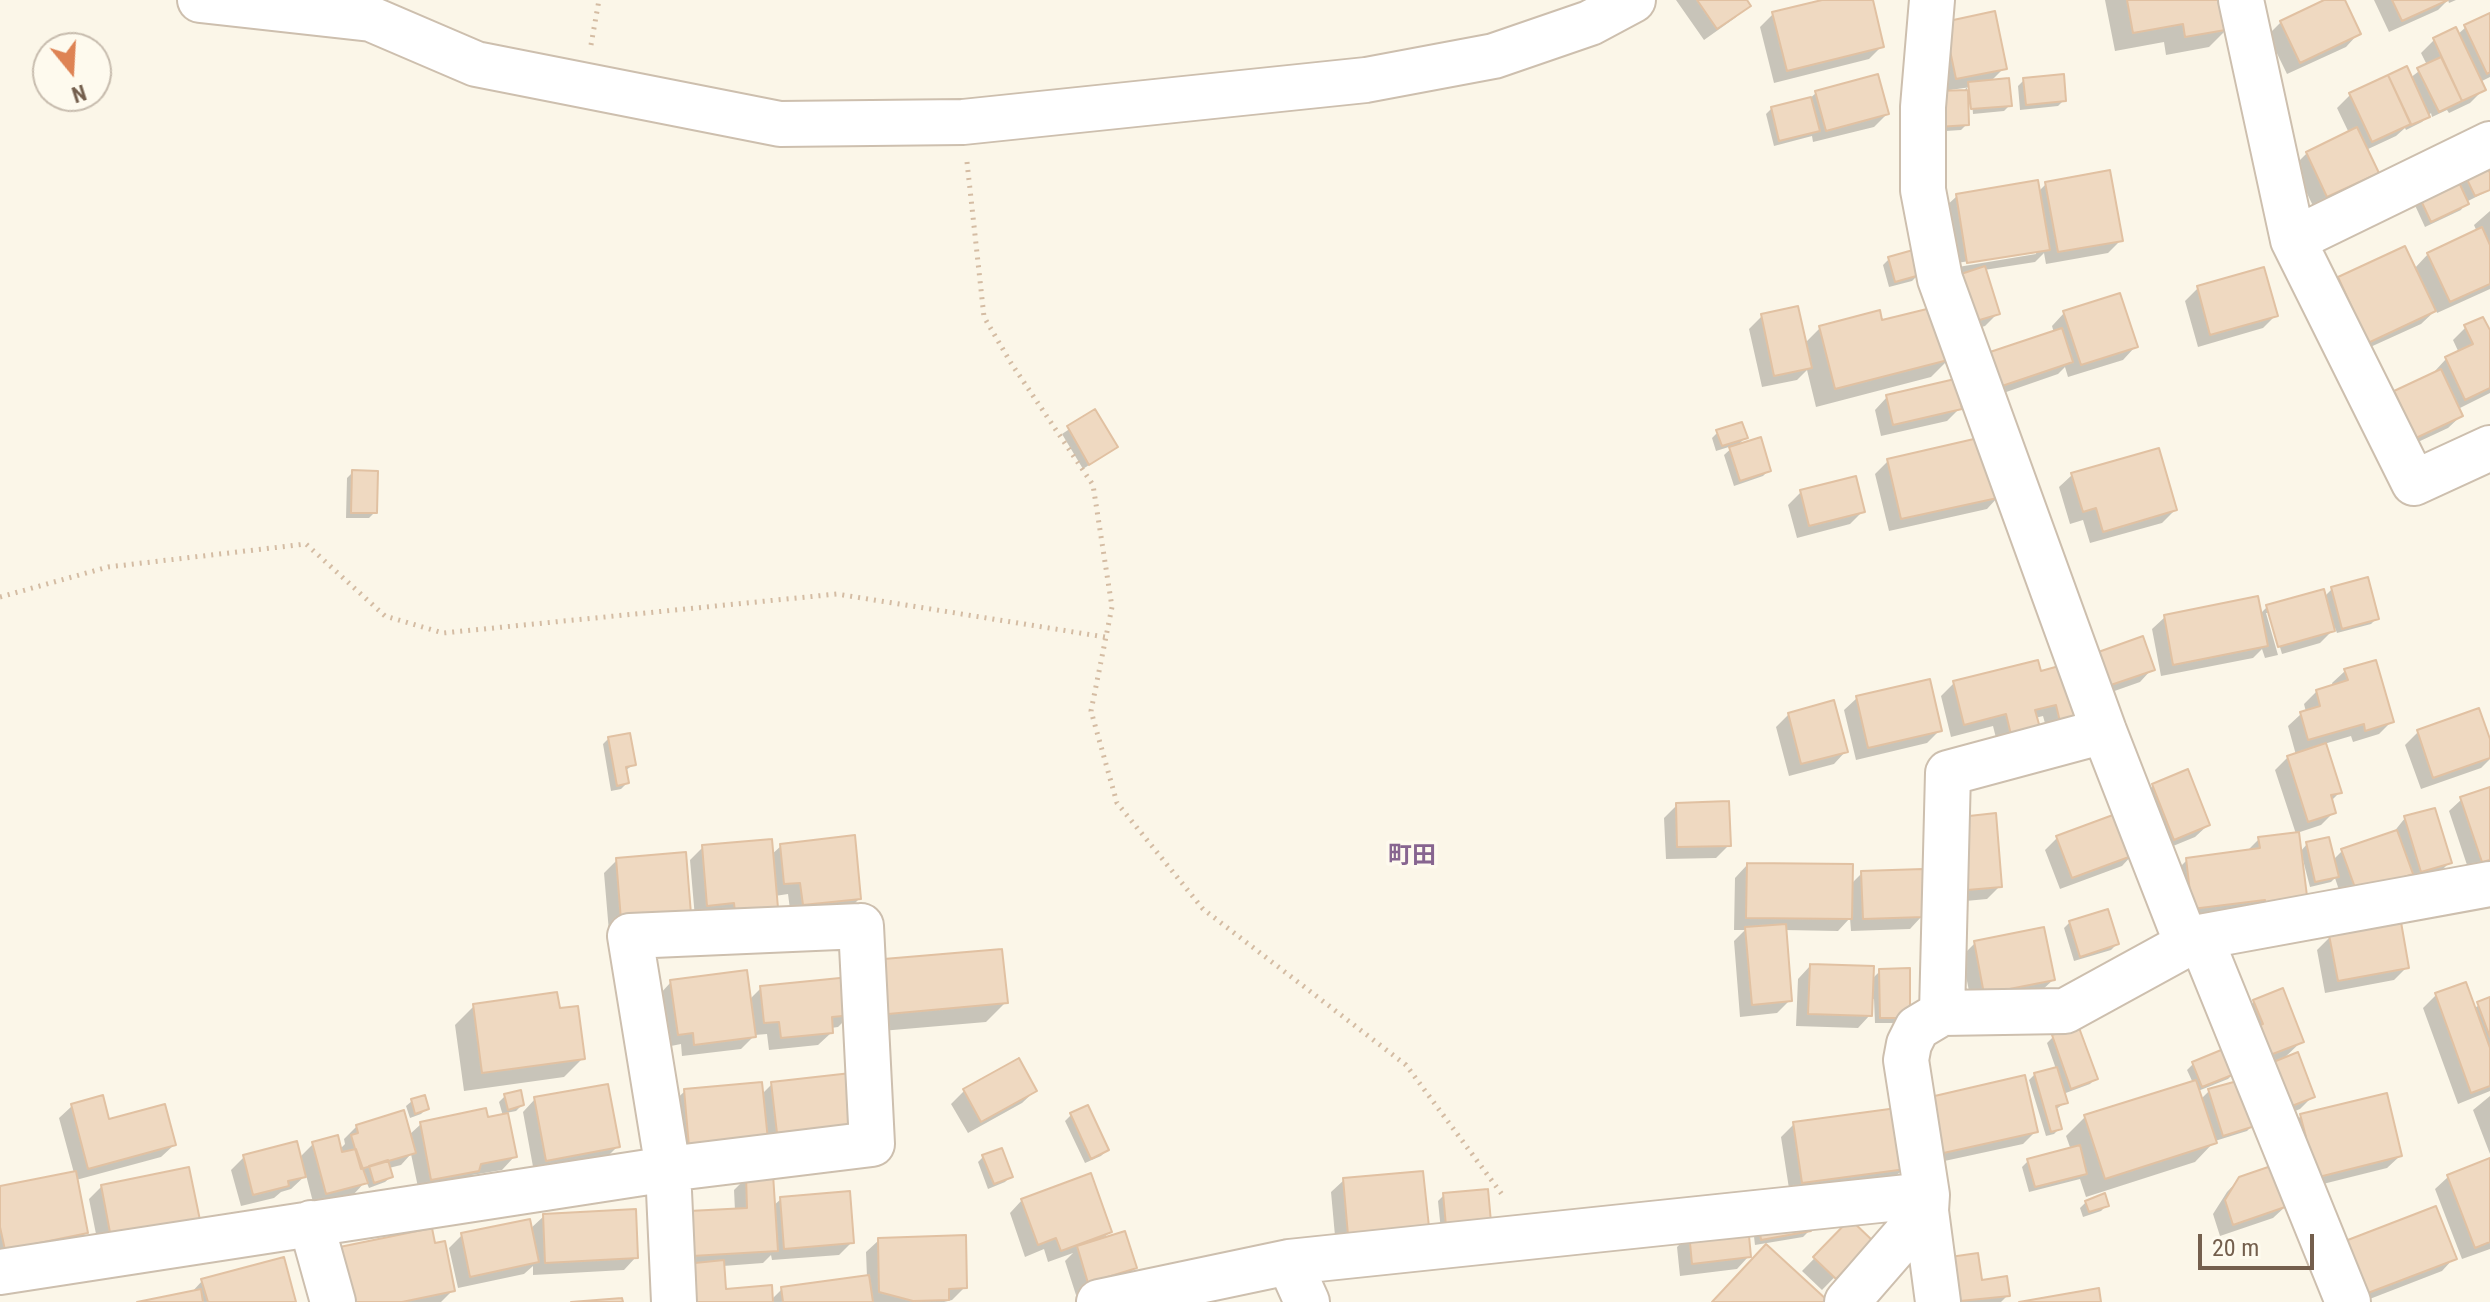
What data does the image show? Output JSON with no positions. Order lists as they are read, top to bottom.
{
  "districts": ["町田"],
  "scale_bar": "20 m",
  "north": "bottom"
}
